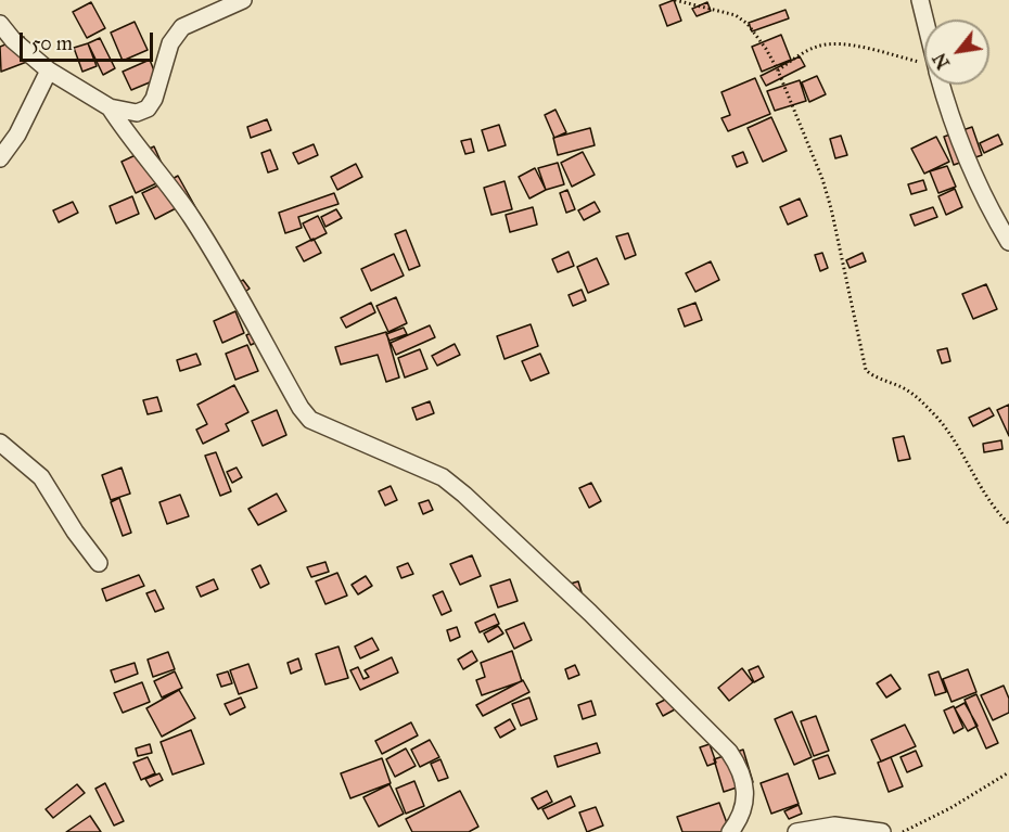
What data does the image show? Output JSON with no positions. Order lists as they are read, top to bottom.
{
  "scale_bar": "50 m",
  "north": "bottom left"
}
